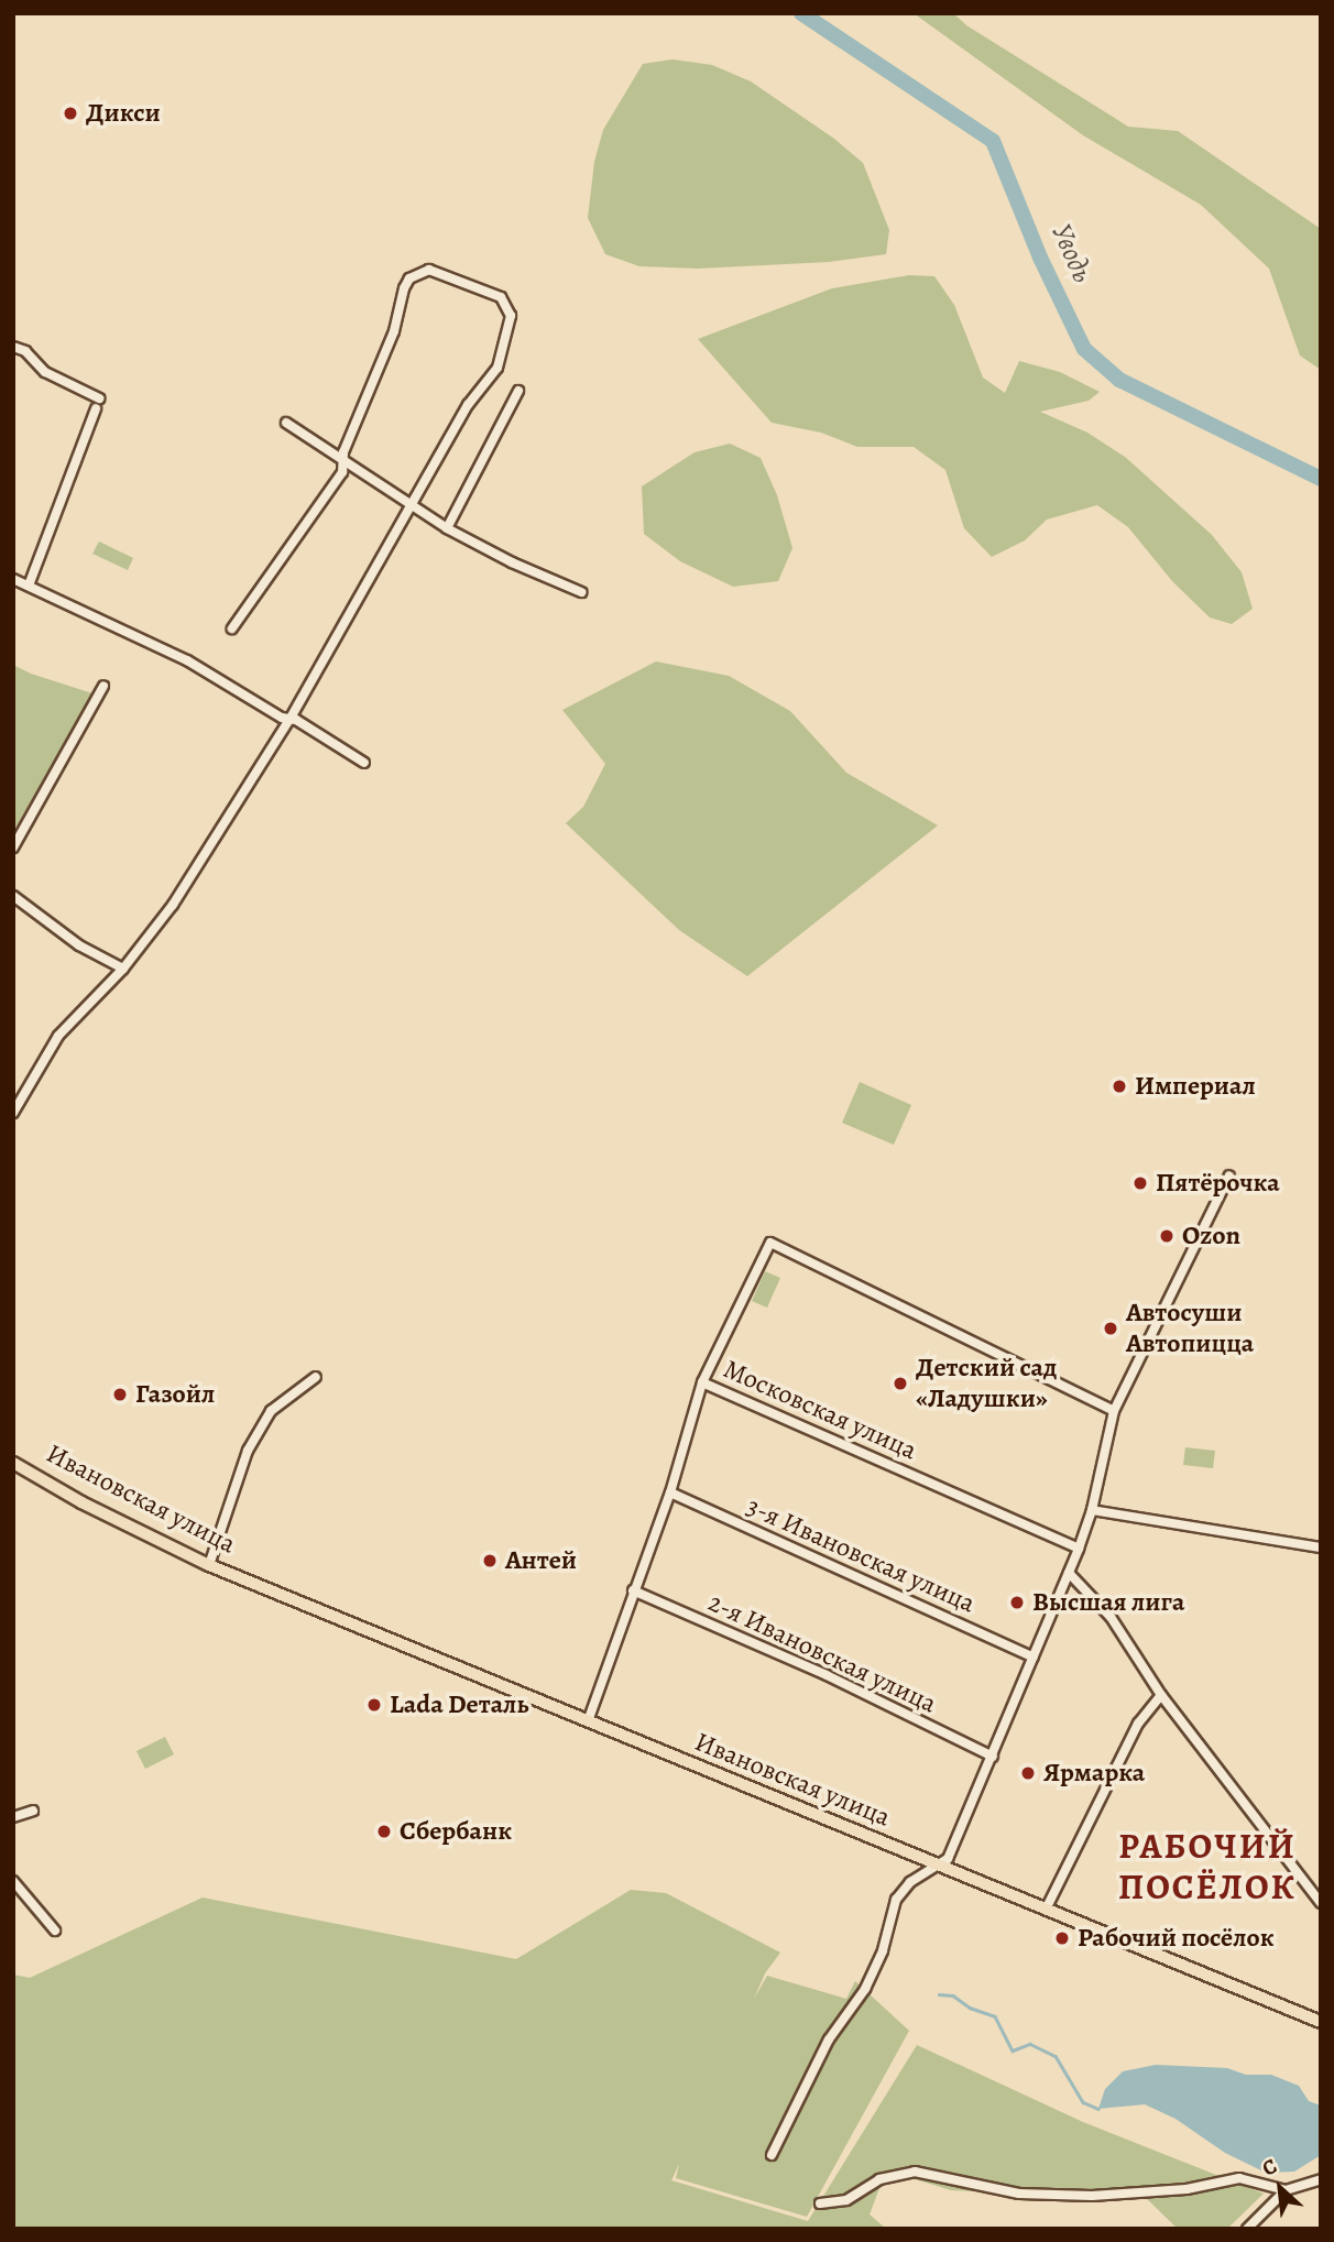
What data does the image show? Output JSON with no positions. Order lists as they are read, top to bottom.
{
  "streets": {
    "main road": ["Ивановская улица"],
    "street": ["Московская улица", "3-я Ивановская улица", "2-я Ивановская улица"]
  },
  "crossings": [
    ["Московская улица", "Ивановская улица"],
    ["Московская улица", "3-я Ивановская улица"],
    ["Московская улица", "2-я Ивановская улица"]
  ],
  "districts": ["РАБОЧИЙ ПОСЁЛОК"],
  "water": ["Уводь"],
  "places": [
    "Дикси",
    "Империал",
    "Пятёрочка",
    "Ozon",
    "Автосуши Автопицца",
    "Детский сад «Ладушки»",
    "Газойл",
    "Антей",
    "Высшая лига",
    "Lada Dеталь",
    "Ярмарка",
    "Сбербанк",
    "Рабочий посёлок"
  ],
  "north": "top left"
}
